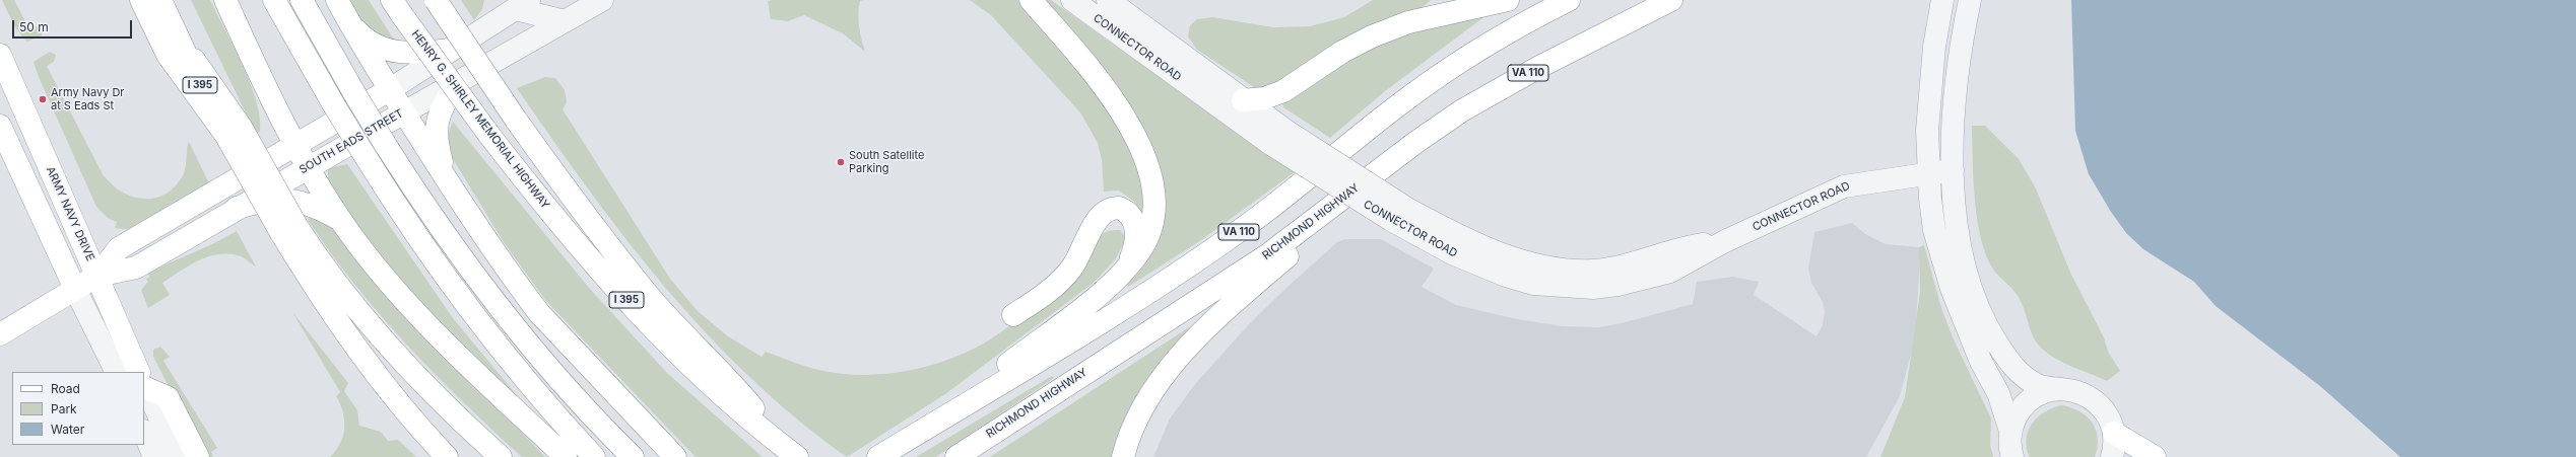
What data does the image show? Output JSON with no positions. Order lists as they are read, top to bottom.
{
  "streets": {
    "main road": [
      "VA 110",
      "I 395",
      "HENRY G. SHIRLEY MEMORIAL HIGHWAY",
      "SOUTH EADS STREET",
      "ARMY NAVY DRIVE",
      "RICHMOND HIGHWAY"
    ],
    "street": ["CONNECTOR ROAD"]
  },
  "crossings": [
    ["SOUTH EADS STREET", "ARMY NAVY DRIVE"]
  ],
  "places": ["Army Navy Dr at S Eads St", "South Satellite Parking"],
  "legend": ["Road", "Park", "Water"],
  "scale_bar": "50 m"
}
